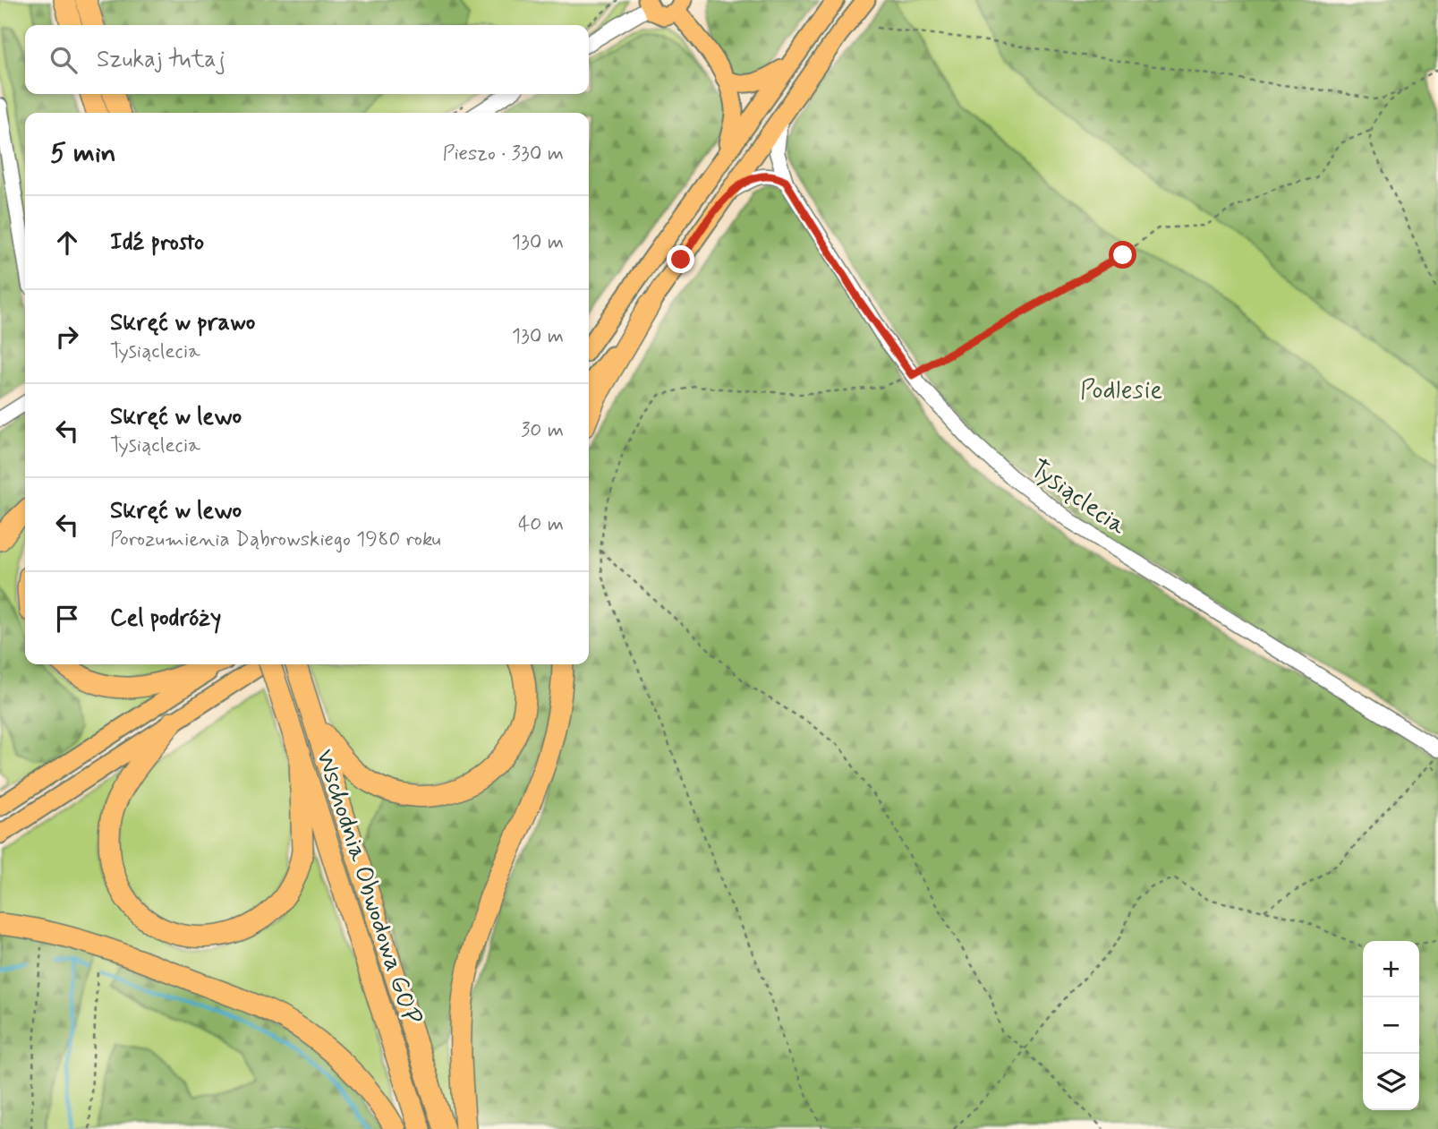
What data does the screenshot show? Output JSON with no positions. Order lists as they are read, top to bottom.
{
  "streets": {
    "highway": ["Wschodnia Obwodowa GOP"],
    "street": ["Tysiąclecia"]
  },
  "parks": ["Podlesie"],
  "page": {
    "search": "Szukaj tutaj",
    "heading": ["5 min", "Pieszo · 330 m"],
    "list": [
      ["Idź prosto", "130 m"],
      ["Skręć w prawo", "Tysiąclecia", "130 m"],
      ["Skręć w lewo", "Tysiąclecia", "30 m"],
      ["Skręć w lewo", "Porozumienia Dąbrowskiego 1980 roku", "40 m"],
      "Cel podróży"
    ],
    "map_buttons": ["+", "−"]
  }
}
